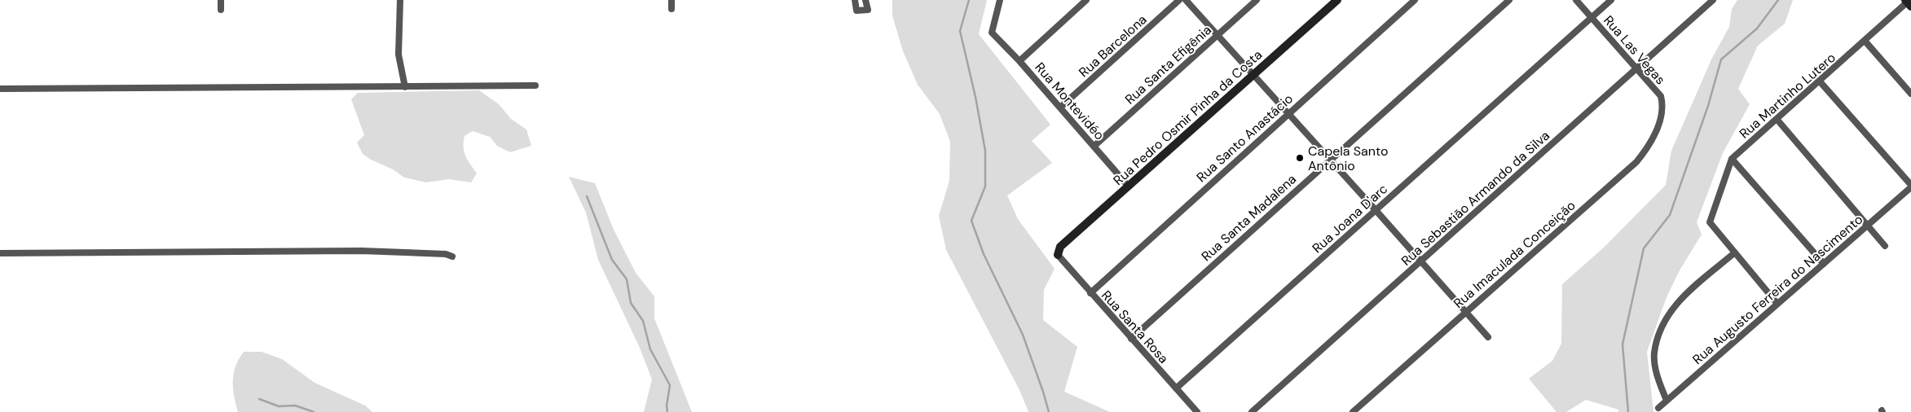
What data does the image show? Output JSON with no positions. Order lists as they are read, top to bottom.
{
  "streets": {
    "street": [
      "Rua Barcelona",
      "Rua Las Vegas",
      "Rua Santa Efigênia",
      "Rua Martinho Lutero",
      "Rua Montevidéo",
      "Rua Pedro Osmir Pinha da Costa",
      "Rua Santo Anastácio",
      "Rua Sebastião Armando da Silva",
      "Rua Santa Madalena",
      "Rua Joana D'arc",
      "Rua Imaculada Conceição",
      "Rua Augusto Ferreira do Nascimento",
      "Rua Santa Rosa"
    ]
  },
  "crossings": [
    ["Rua Barcelona", "Rua Montevidéo"],
    ["Rua Las Vegas", "Rua Sebastião Armando da Silva"],
    ["Rua Las Vegas", "Rua Joana D'arc"],
    ["Rua Las Vegas", "Rua Imaculada Conceição"],
    ["Rua Santa Efigênia", "Rua Montevidéo"],
    ["Rua Montevidéo", "Rua Pedro Osmir Pinha da Costa"],
    ["Rua Pedro Osmir Pinha da Costa", "Rua Santa Rosa"],
    ["Rua Santo Anastácio", "Rua Santa Rosa"],
    ["Rua Santa Madalena", "Rua Santa Rosa"],
    ["Rua Joana D'arc", "Rua Santa Rosa"]
  ],
  "places": ["Capela Santo Antônio"]
}
